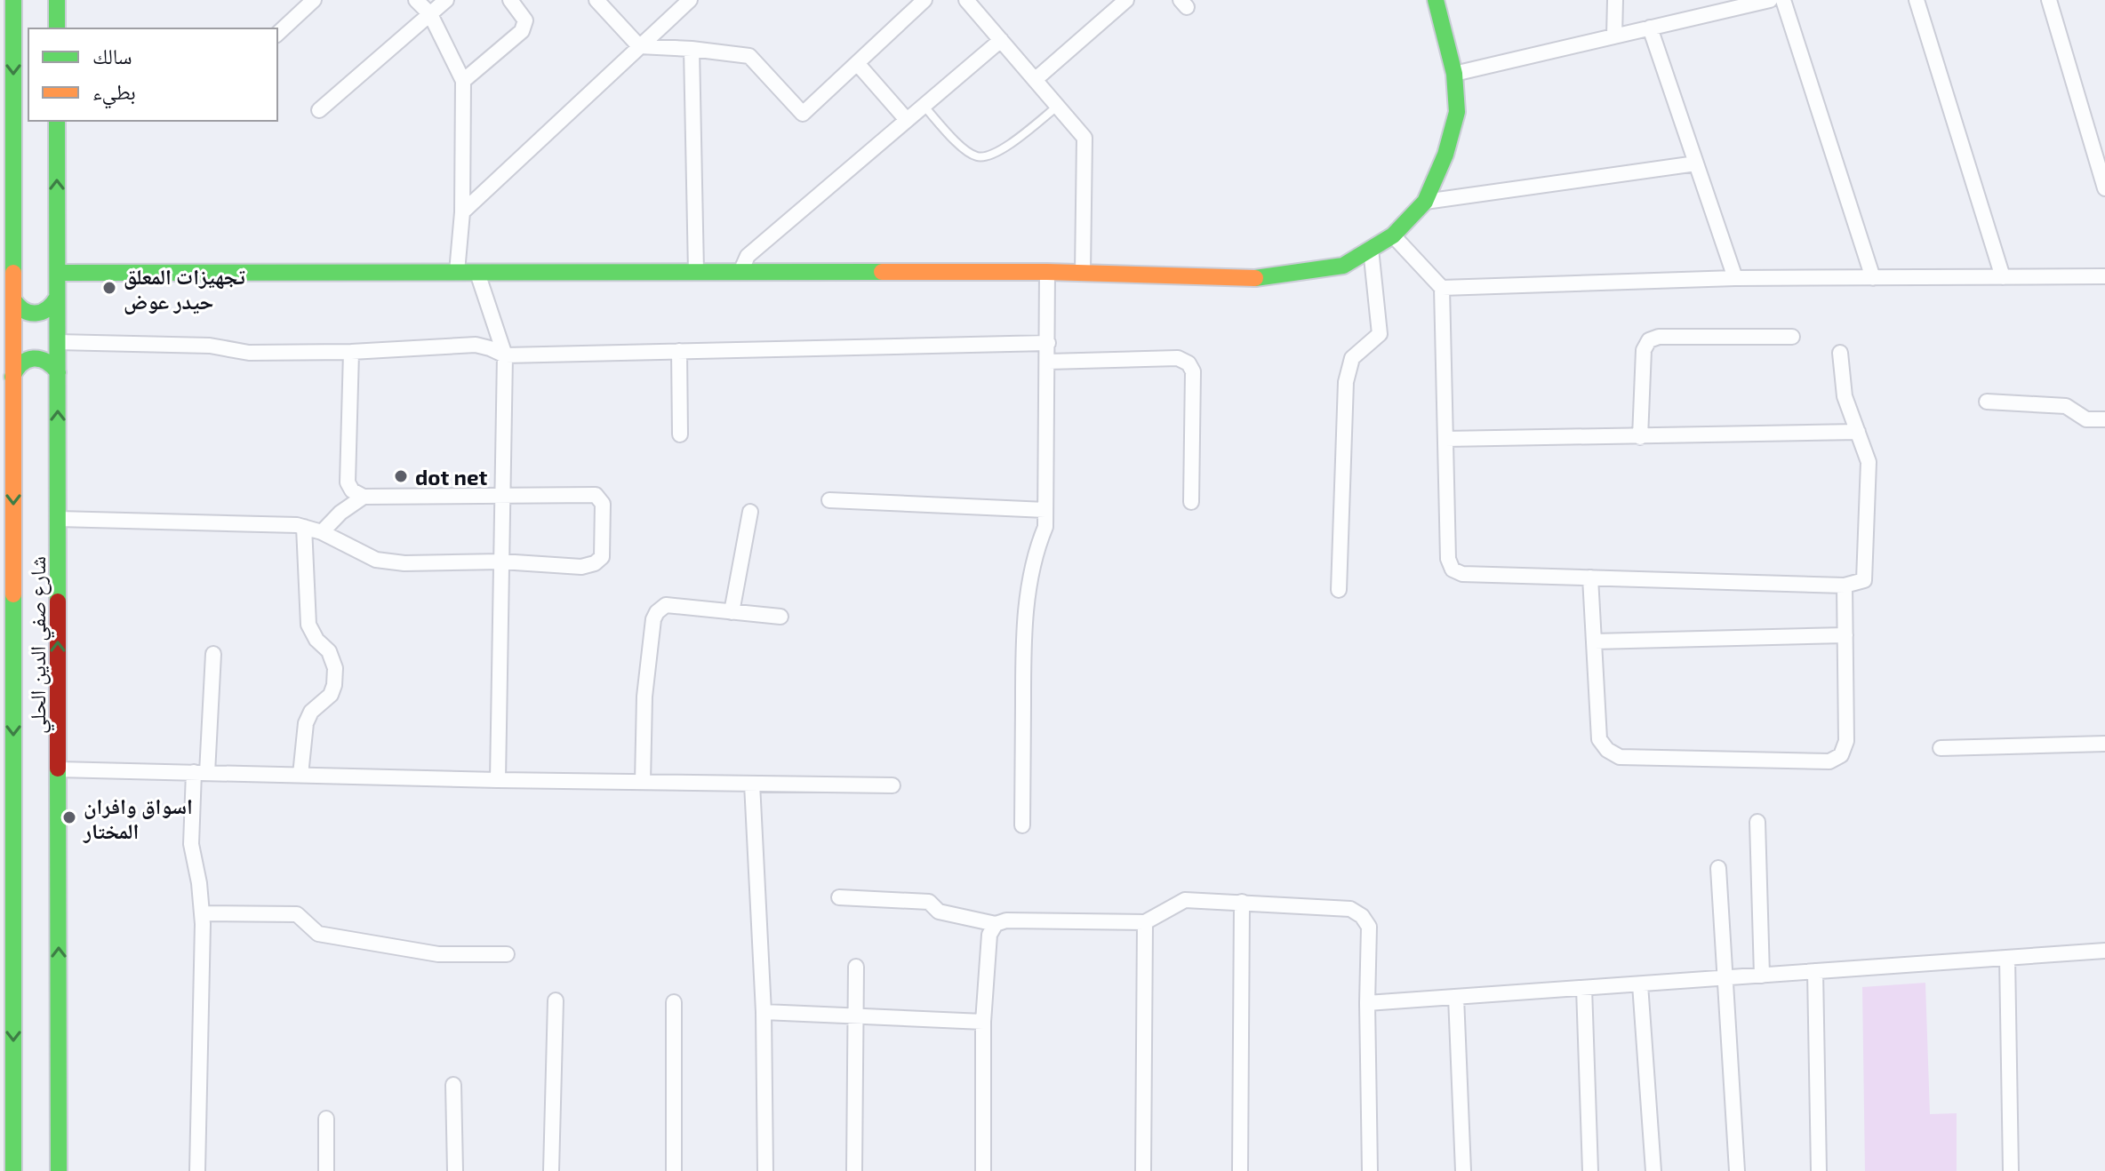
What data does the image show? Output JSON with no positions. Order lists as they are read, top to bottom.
{
  "streets": {
    "main road": ["شارع صفي الدين الحلي"]
  },
  "places": ["تجهيزات المعلق حيدر عوض", "dot net", "اسواق وافران المختار"],
  "legend": ["سالك", "بطيء"]
}
